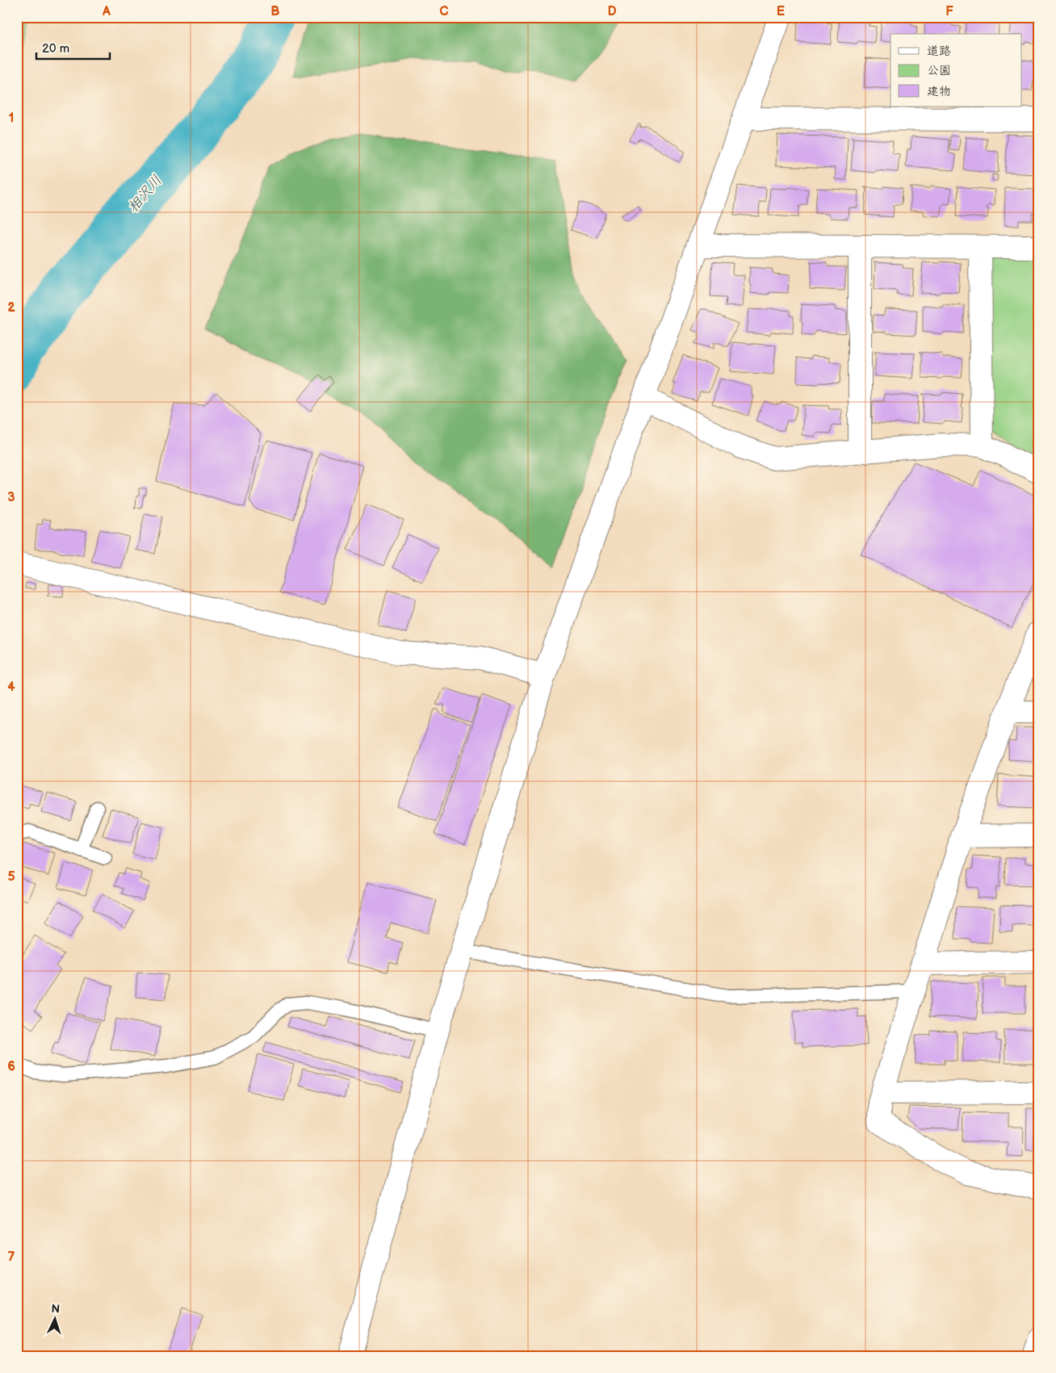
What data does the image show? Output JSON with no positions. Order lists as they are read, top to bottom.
{
  "water": ["相沢川"],
  "legend": ["道路", "公園", "建物"],
  "scale_bar": "20 m",
  "north": "top",
  "grid": {
    "columns": [
      "A",
      "B",
      "C",
      "D",
      "E",
      "F"
    ],
    "rows": [
      "1",
      "2",
      "3",
      "4",
      "5",
      "6",
      "7"
    ]
  }
}
